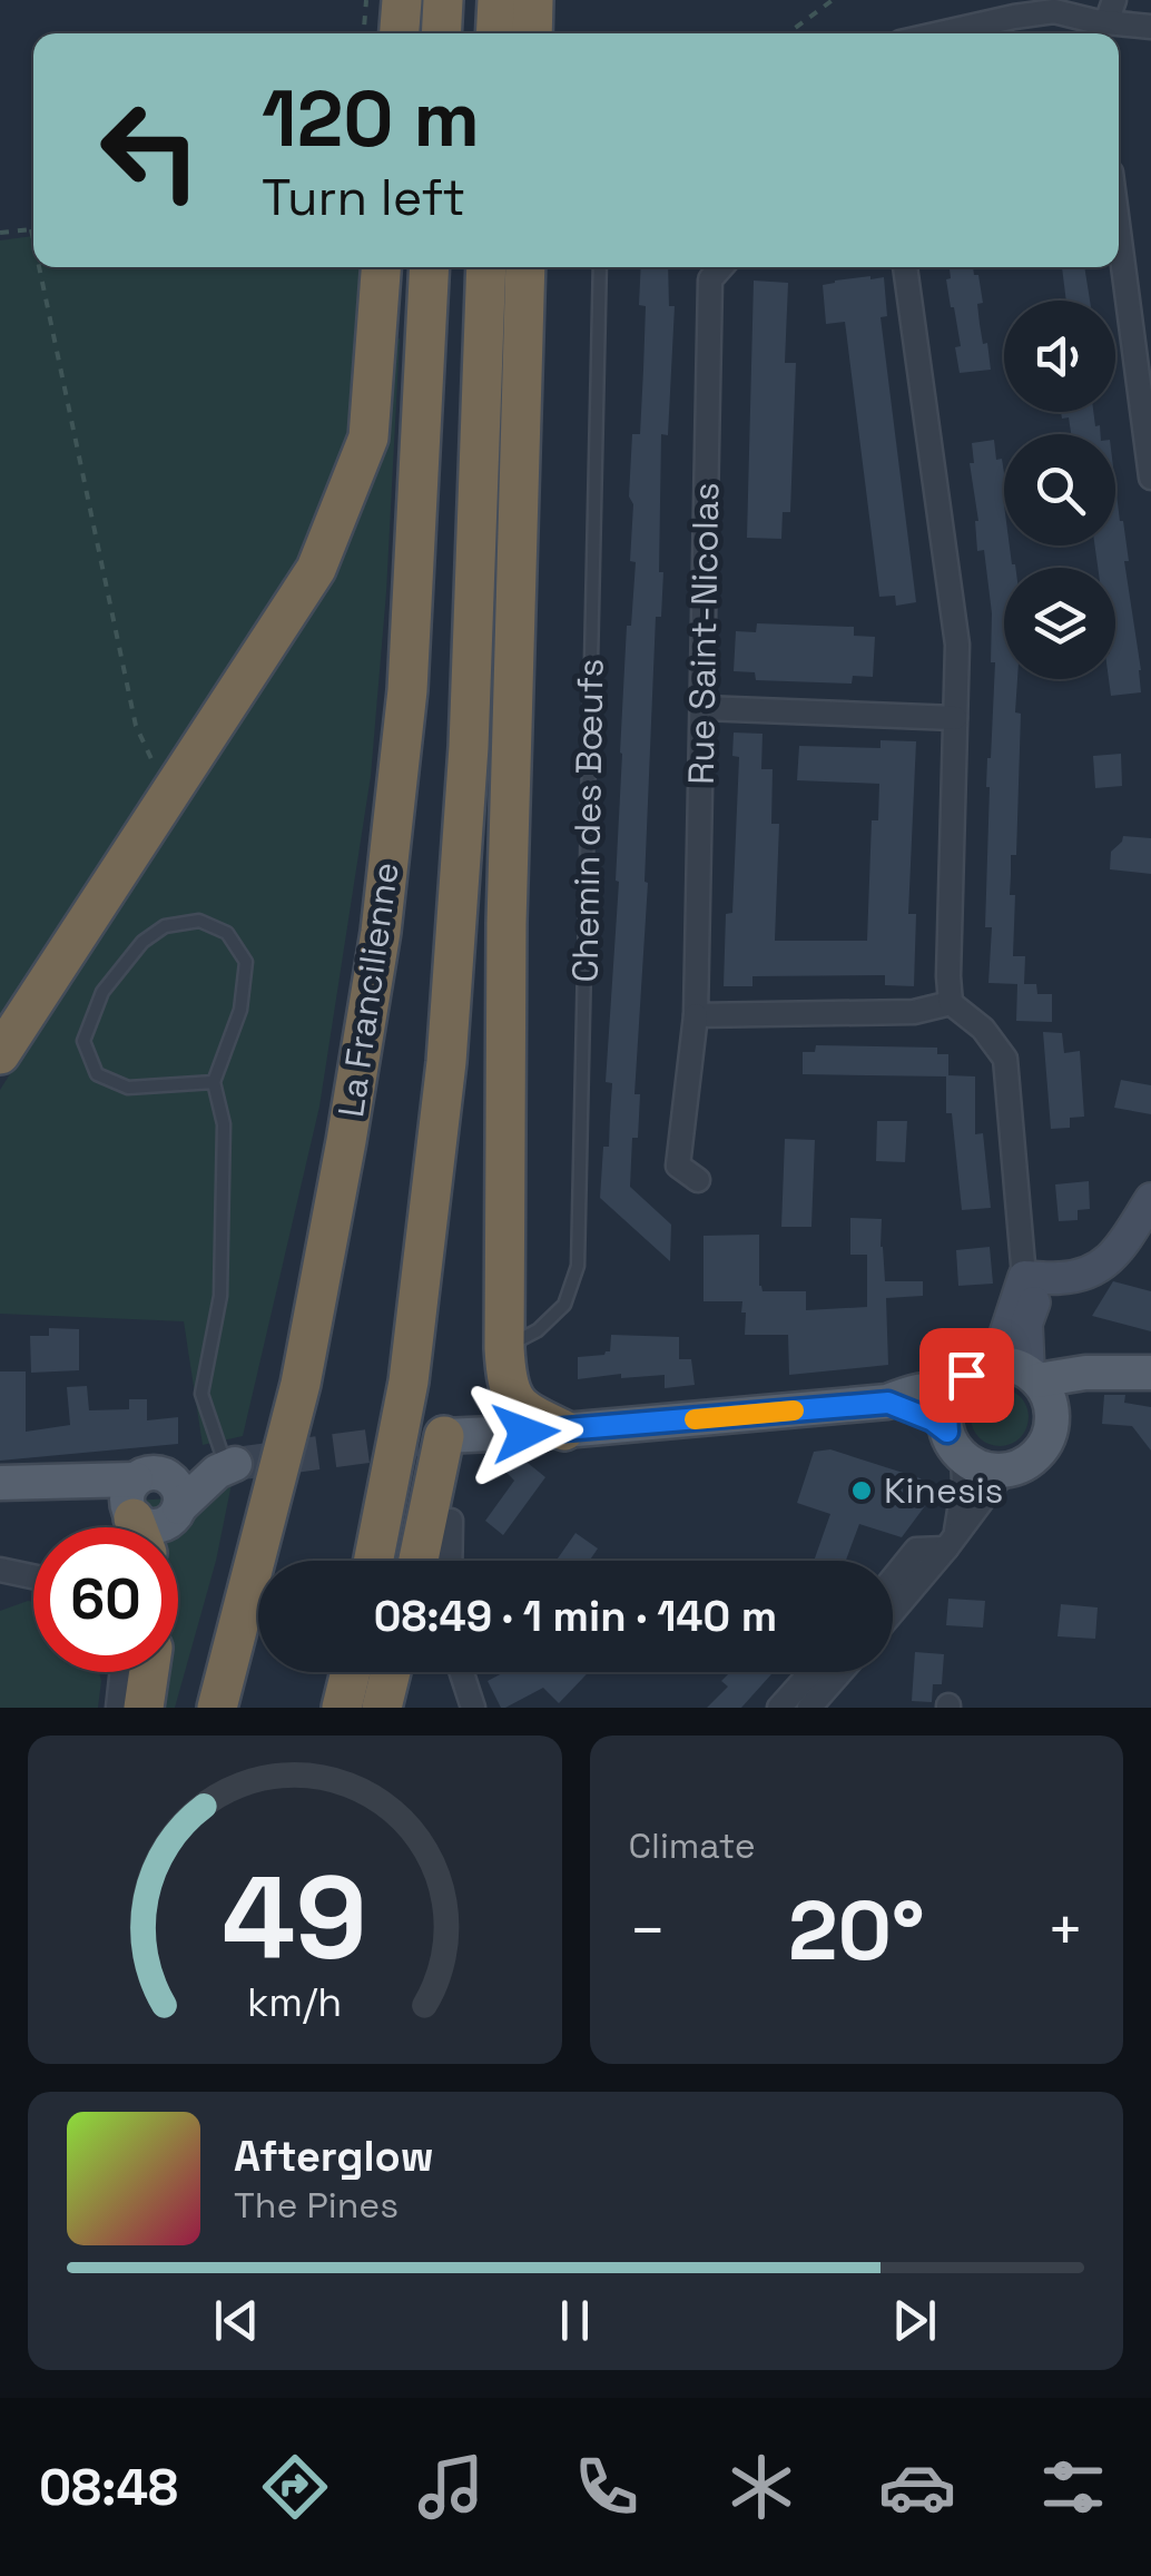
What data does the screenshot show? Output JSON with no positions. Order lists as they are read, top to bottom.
{
  "streets": {
    "highway": ["La Francilienne"],
    "street": ["Rue Saint-Nicolas"],
    "lane": ["Chemin des Bœufs"]
  },
  "places": ["Kinesis"],
  "page": {
    "turn": ["120 m", "Turn left"],
    "limit": "60",
    "trip": "08:49 · 1 min · 140 m",
    "tile": "Climate",
    "heat": ["−", "20°", "+"],
    "song": ["Afterglow", "The Pines"],
    "tabs": "08:48",
    "gauge": ["49", "km/h"]
  }
}
